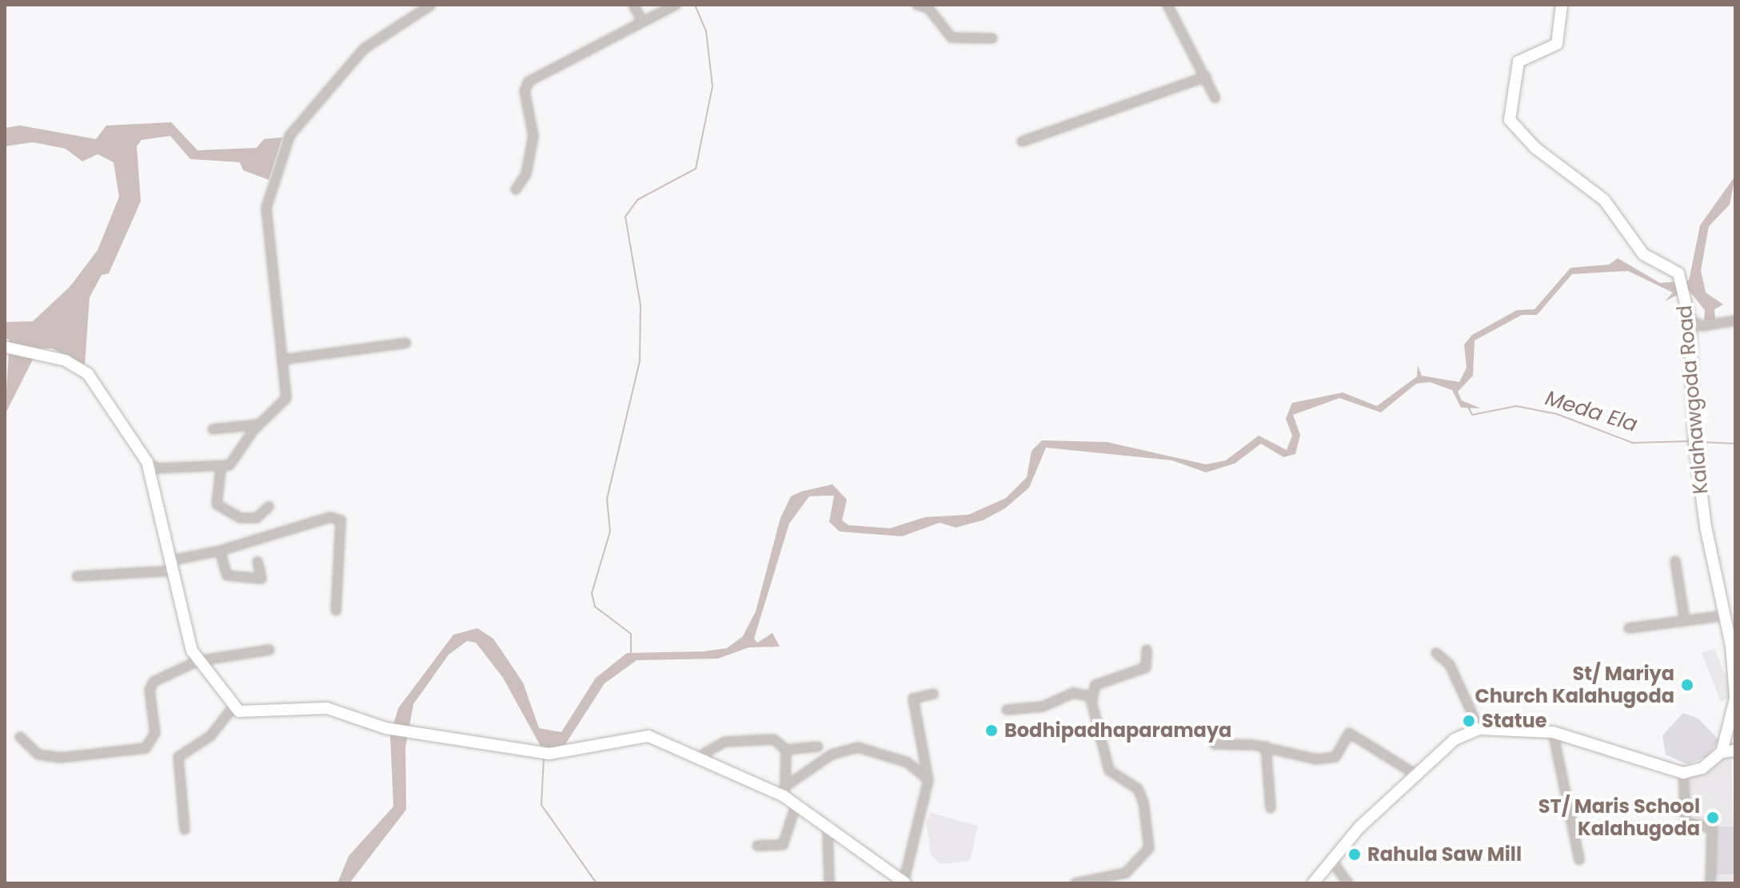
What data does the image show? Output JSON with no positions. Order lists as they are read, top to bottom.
{
  "streets": {
    "street": ["Kalahawgoda Road"]
  },
  "water": ["Meda Ela"],
  "places": [
    "St/ Mariya Church Kalahugoda",
    "Statue",
    "Bodhipadhaparamaya",
    "ST/ Maris School Kalahugoda",
    "Rahula Saw Mill"
  ]
}
